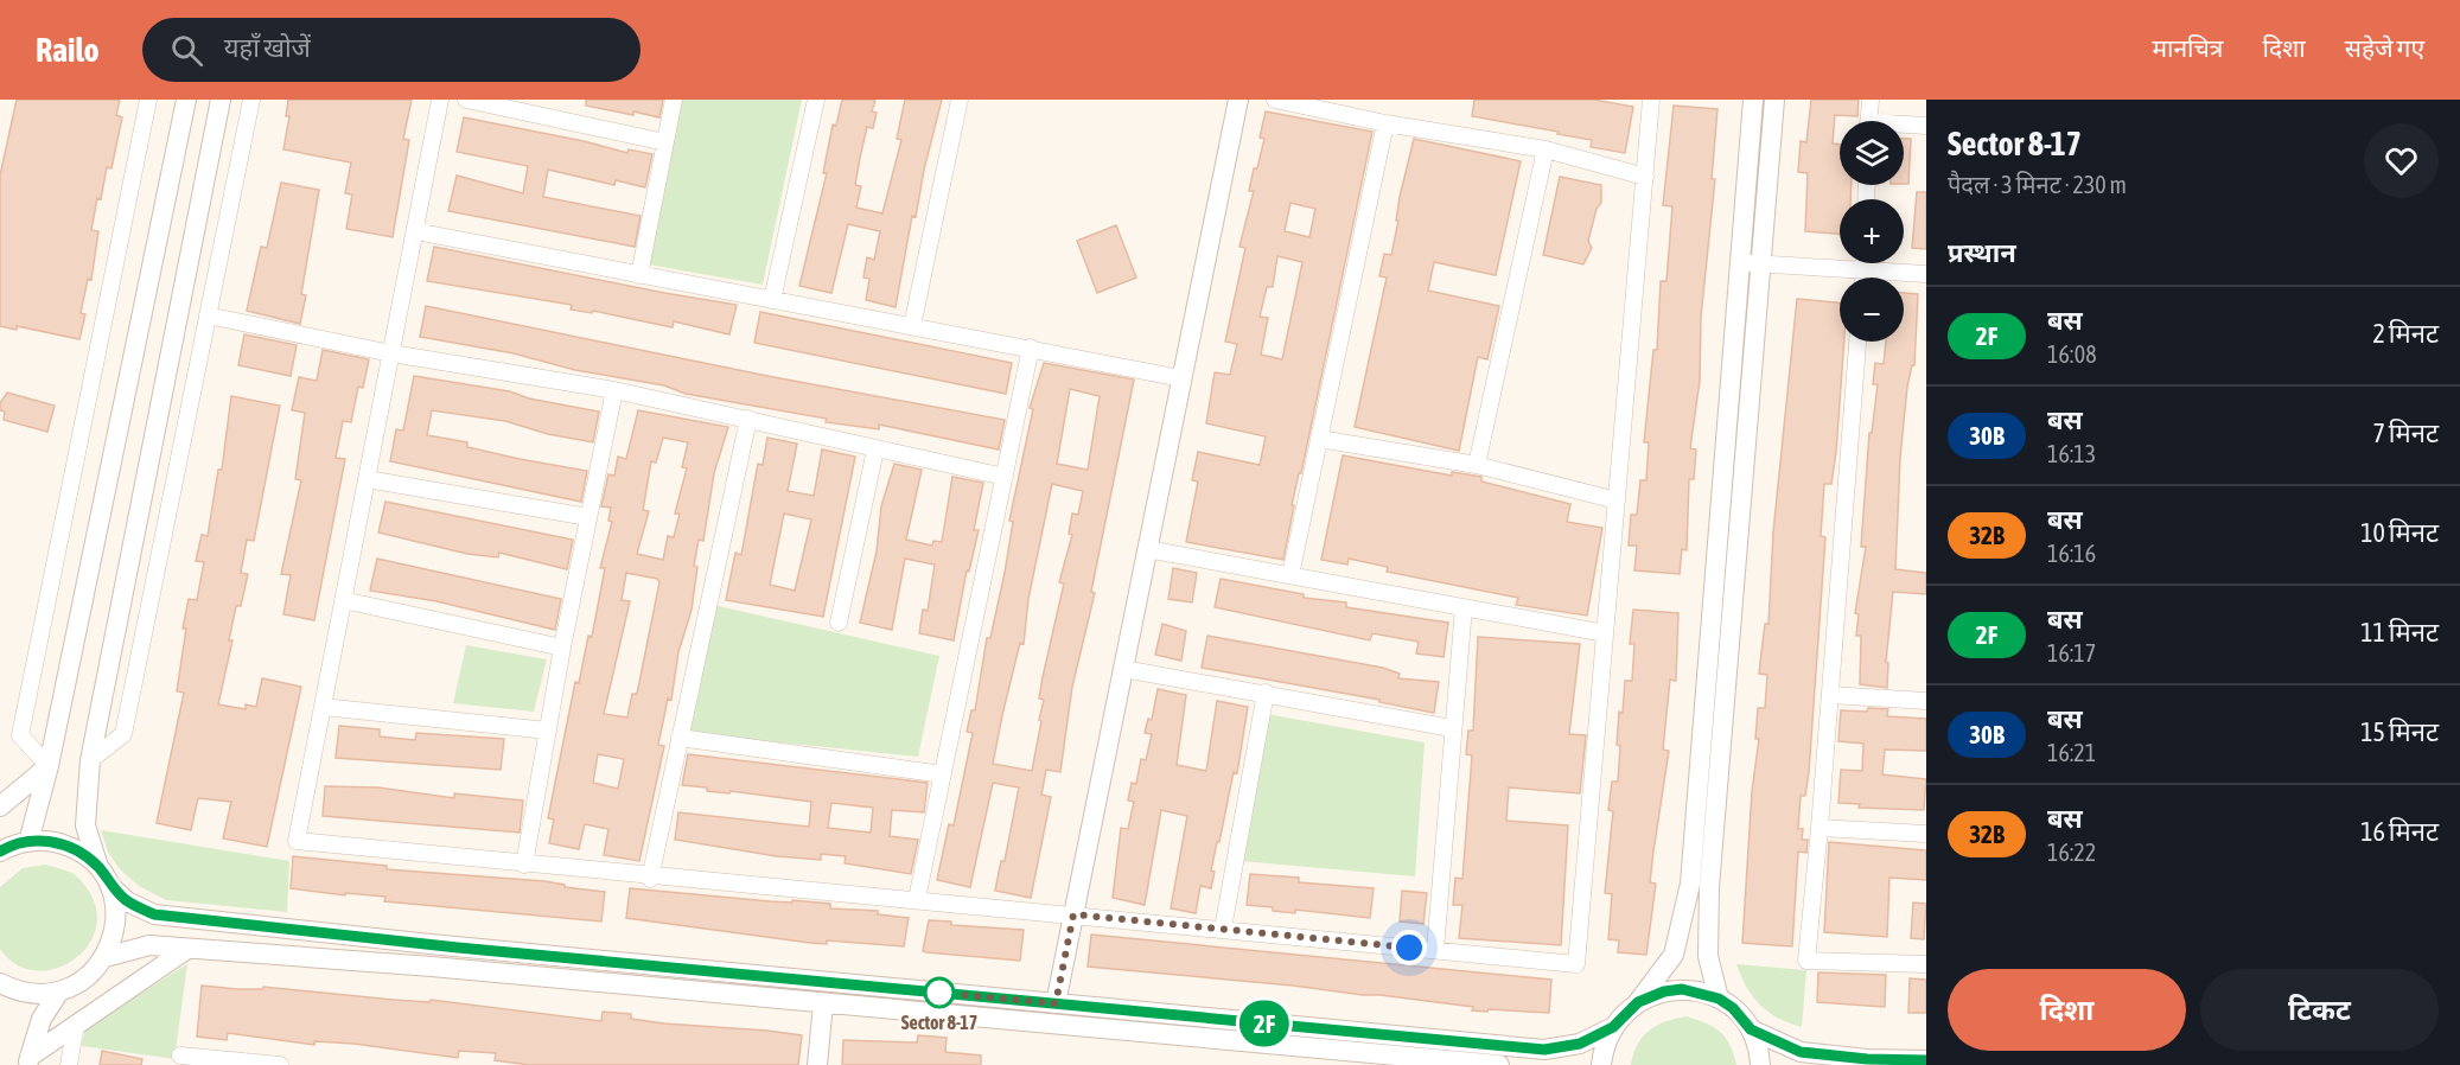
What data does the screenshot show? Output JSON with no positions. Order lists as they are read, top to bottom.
{
  "places": ["Sector 8-17"],
  "lines": ["bus line 2F"],
  "page": {
    "header": "Railo",
    "search": "यहाँ खोजें",
    "nav": ["मानचित्र", "दिशा", "सहेजे गए"],
    "on_map": "2F",
    "heading": [
      ["Sector 8-17", "पैदल · 3 मिनट · 230 m"],
      "प्रस्थान"
    ],
    "map_buttons": ["+", "−"],
    "list": [
      {
        "mark": "2F",
        "name": "बस",
        "note": "16:08",
        "value": "2 मिनट"
      },
      {
        "mark": "30B",
        "name": "बस",
        "note": "16:13",
        "value": "7 मिनट"
      },
      {
        "mark": "32B",
        "name": "बस",
        "note": "16:16",
        "value": "10 मिनट"
      },
      {
        "mark": "2F",
        "name": "बस",
        "note": "16:17",
        "value": "11 मिनट"
      },
      {
        "mark": "30B",
        "name": "बस",
        "note": "16:21",
        "value": "15 मिनट"
      },
      {
        "mark": "32B",
        "name": "बस",
        "note": "16:22",
        "value": "16 मिनट"
      }
    ],
    "buttons": ["दिशा", "टिकट"]
  }
}
